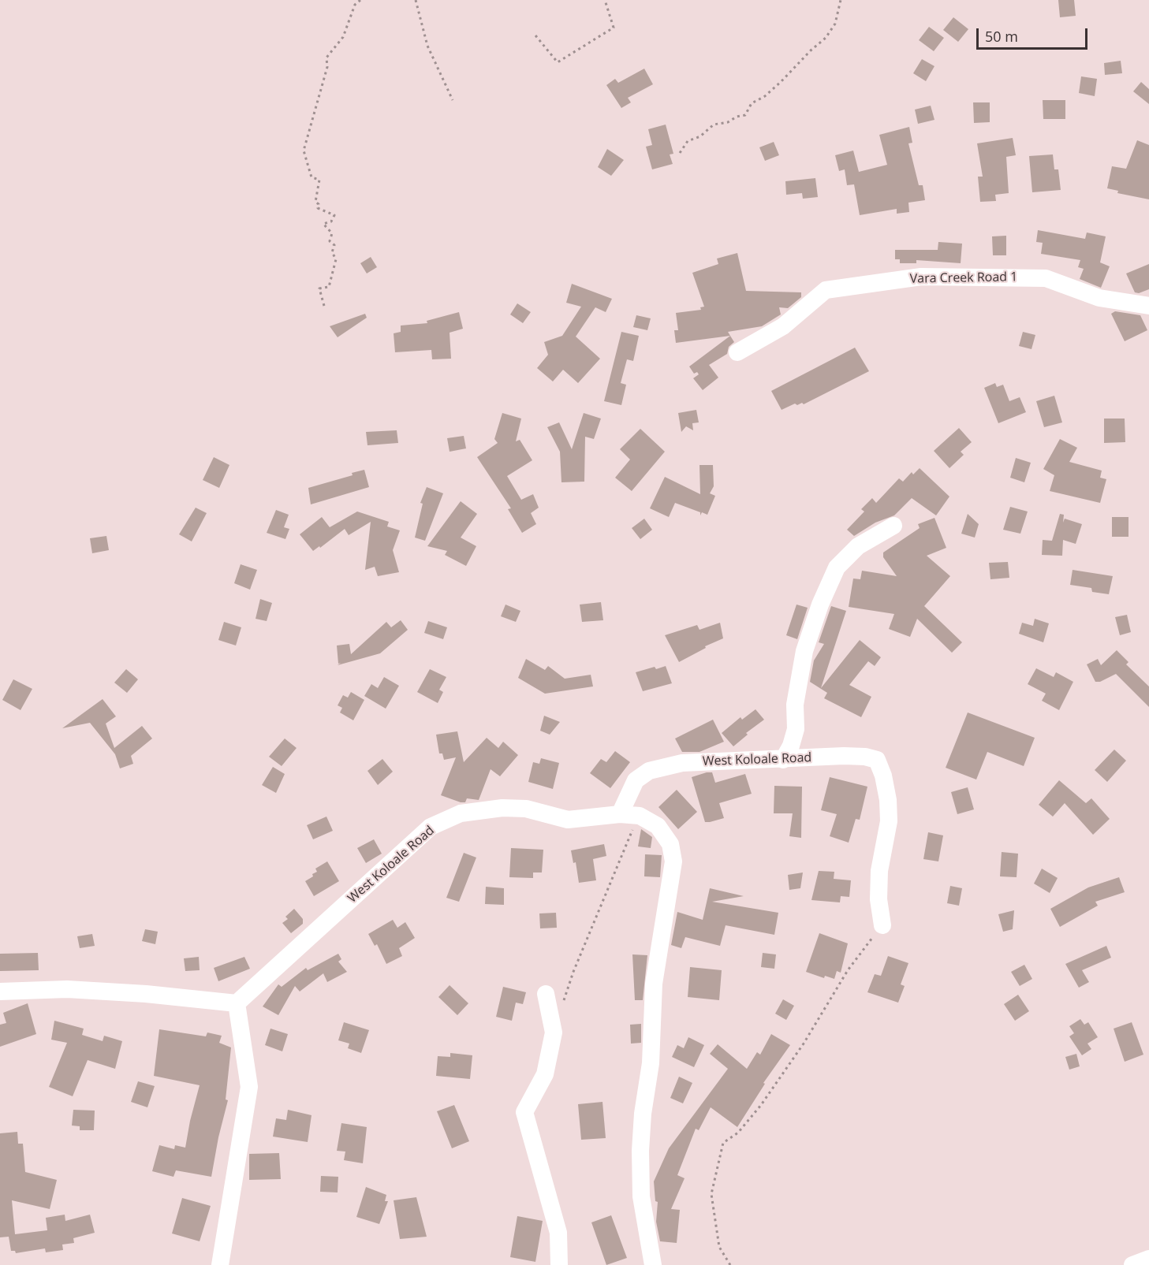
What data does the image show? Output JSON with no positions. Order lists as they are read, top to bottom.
{
  "streets": {
    "street": ["Vara Creek Road 1", "West Koloale Road"]
  },
  "scale_bar": "50 m"
}
